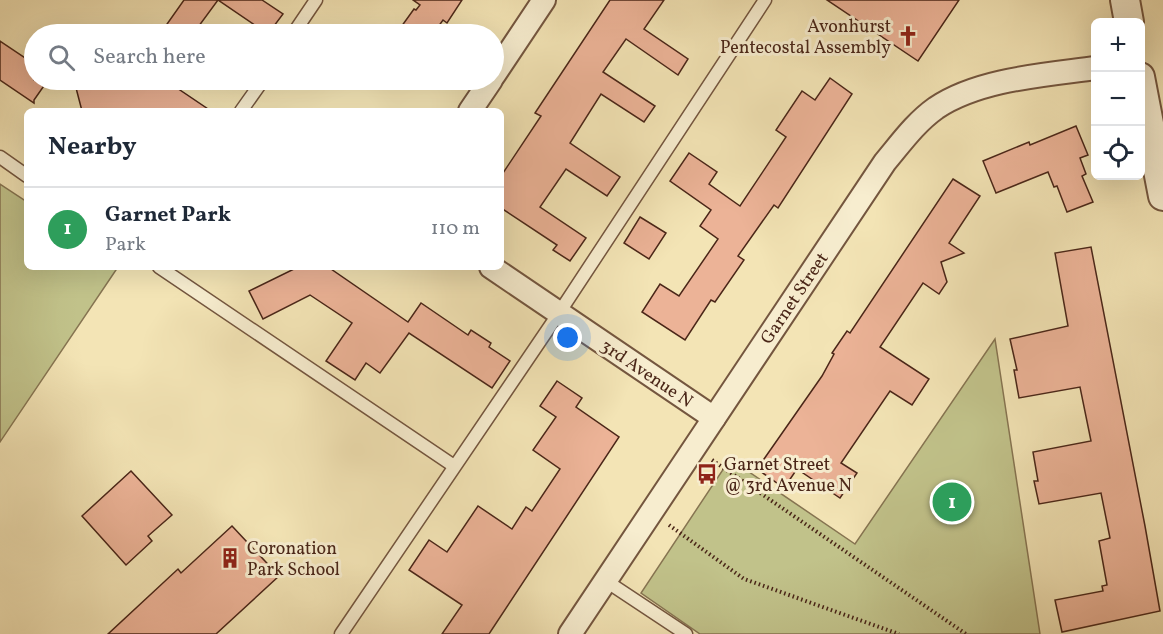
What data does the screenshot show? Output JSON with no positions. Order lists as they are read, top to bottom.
{
  "streets": {
    "street": ["Garnet Street", "3rd Avenue N"]
  },
  "crossings": [
    ["Garnet Street", "3rd Avenue N"]
  ],
  "places": {
    "church": ["Avonhurst Pentecostal Assembly"],
    "bus stop": ["Garnet Street @ 3rd Avenue N"],
    "building": ["Coronation Park School"]
  },
  "page": {
    "map_buttons": ["+", "−"],
    "search": "Search here",
    "heading": "Nearby",
    "list": [
      {
        "mark": "1",
        "name": "Garnet Park",
        "note": "Park",
        "value": "110 m"
      }
    ],
    "pins": "1"
  }
}
